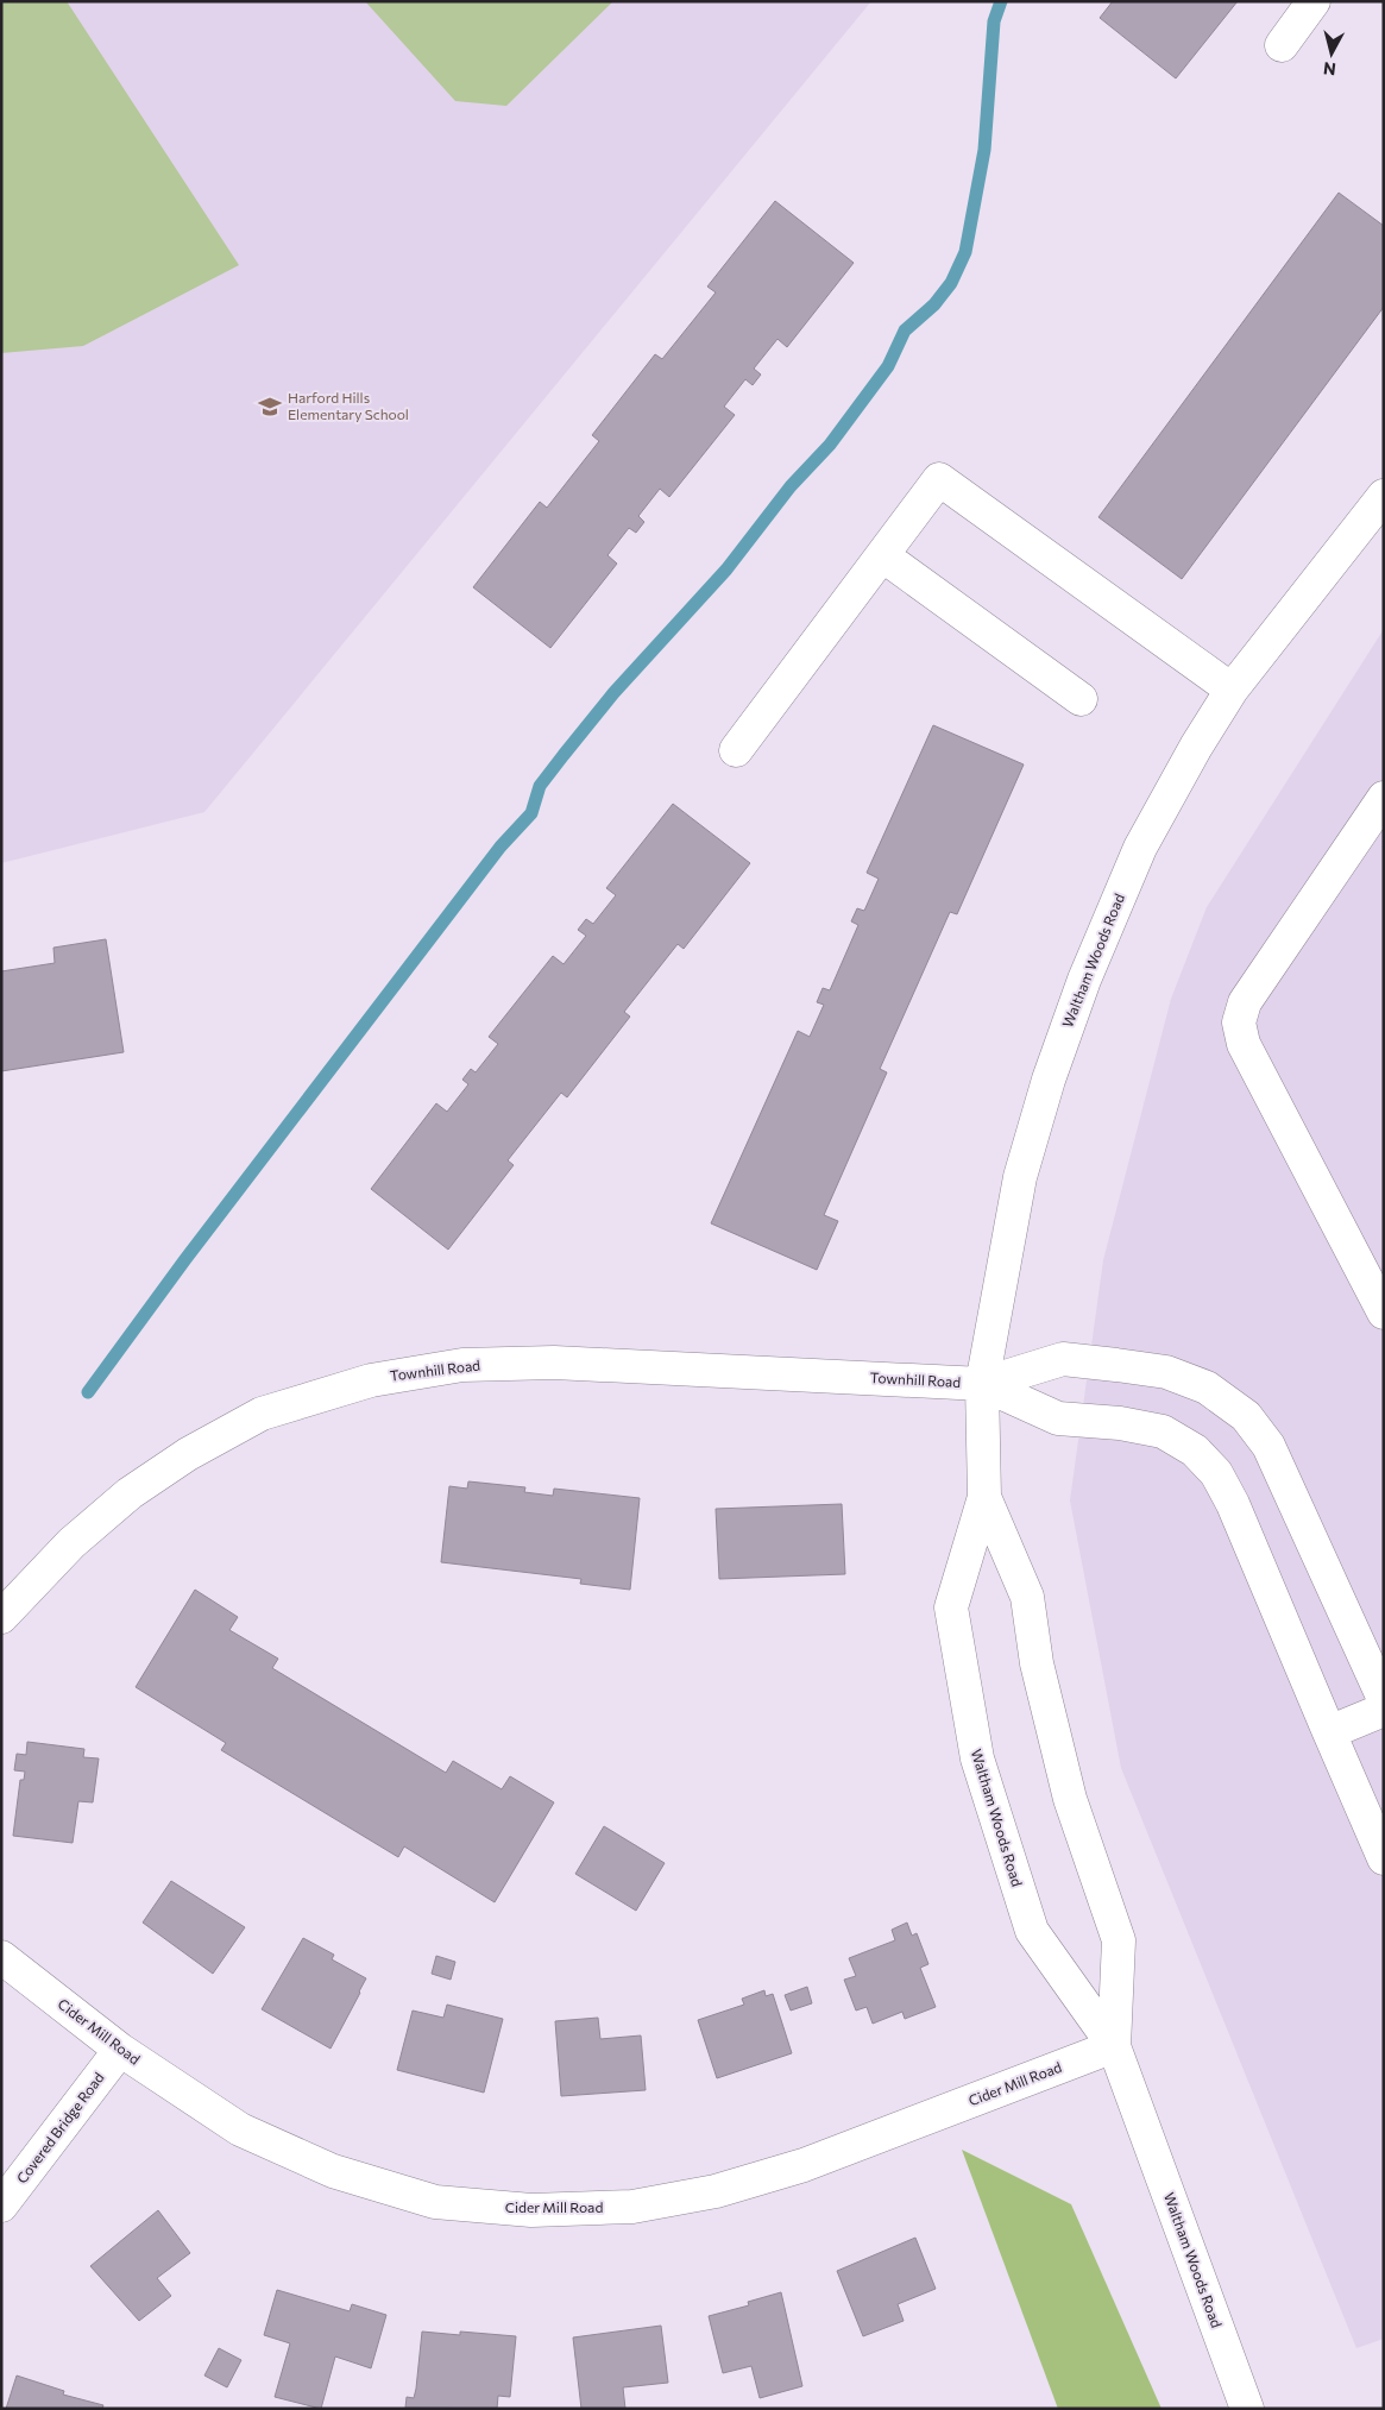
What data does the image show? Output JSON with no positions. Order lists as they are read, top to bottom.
{
  "streets": {
    "street": [
      "Waltham Woods Road",
      "Townhill Road",
      "Cider Mill Road",
      "Covered Bridge Road"
    ]
  },
  "crossings": [
    ["Waltham Woods Road", "Townhill Road"],
    ["Waltham Woods Road", "Cider Mill Road"],
    ["Cider Mill Road", "Covered Bridge Road"]
  ],
  "places": {
    "school or university": ["Harford Hills Elementary School"]
  },
  "north": "bottom"
}
